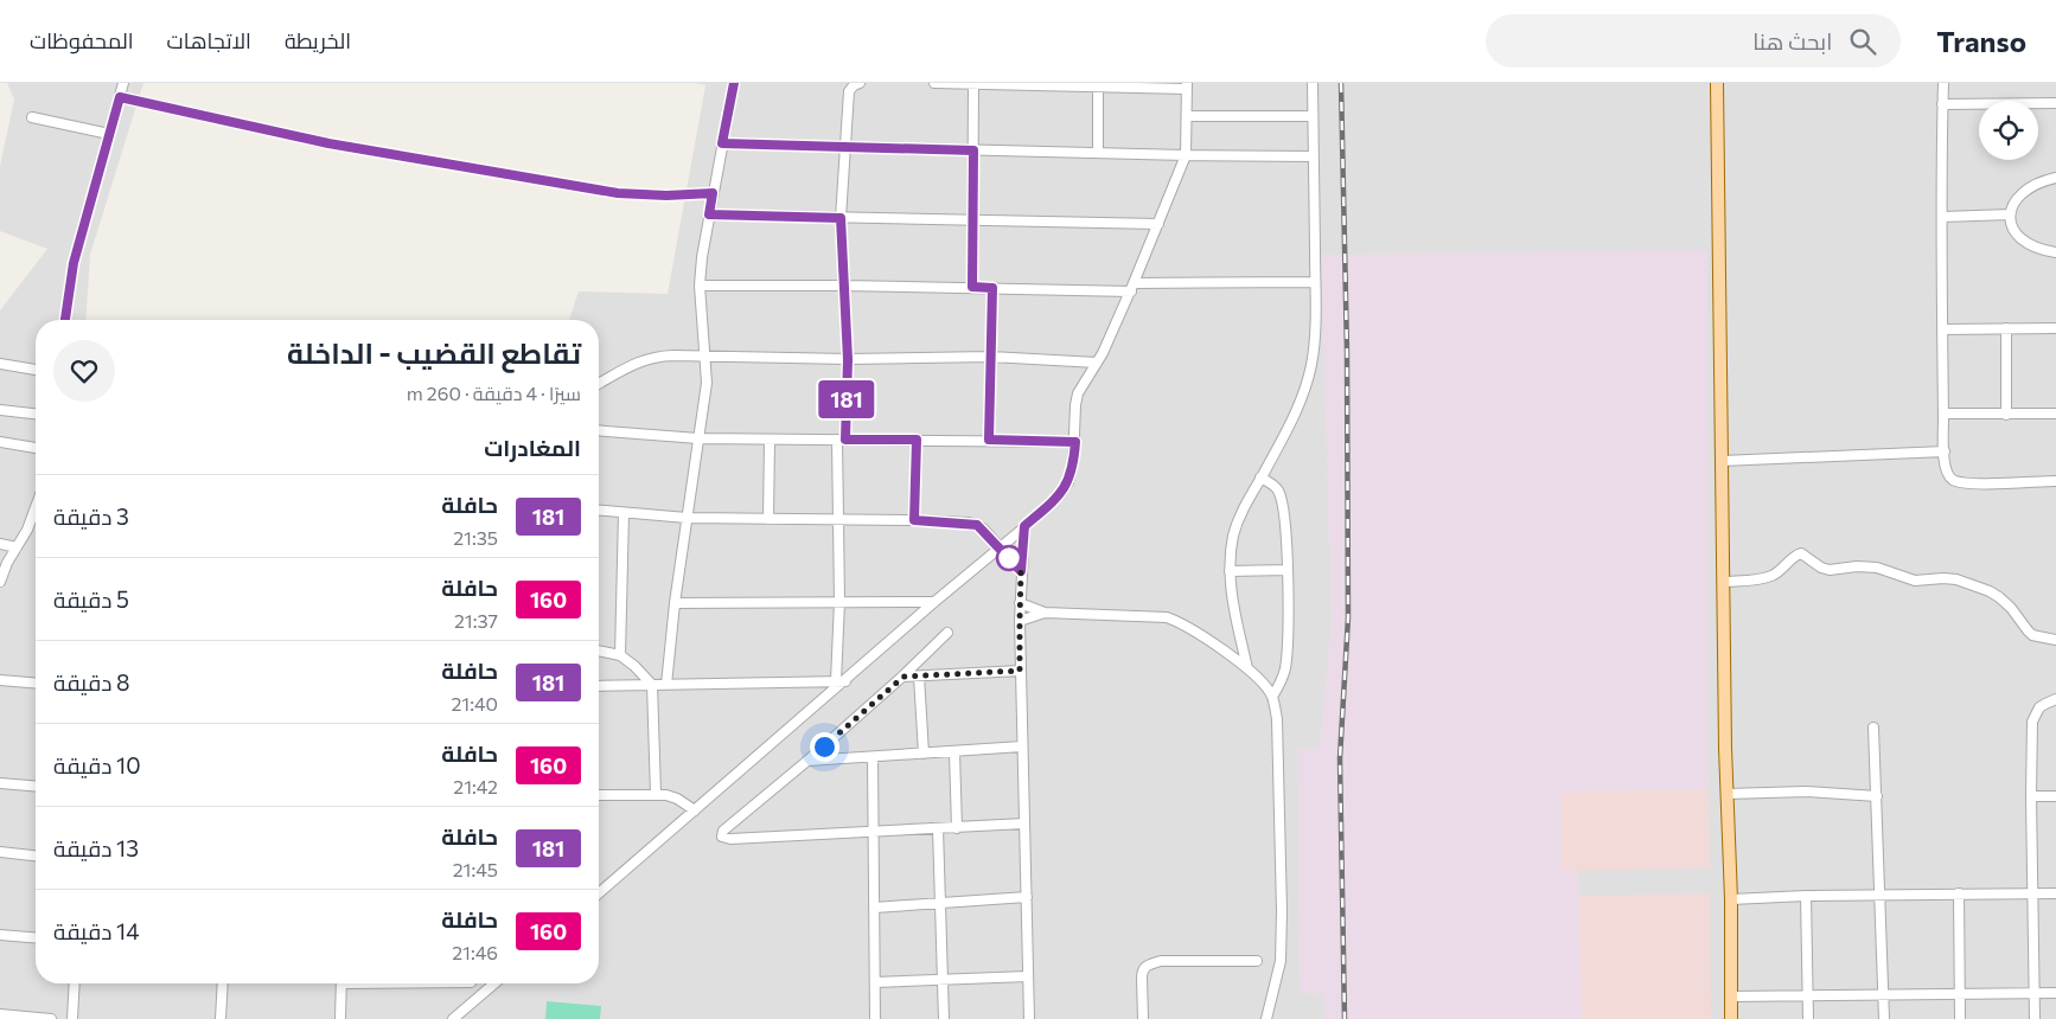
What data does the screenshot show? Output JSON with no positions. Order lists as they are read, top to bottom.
{
  "lines": ["bus line 181"],
  "page": {
    "header": "Transo",
    "search": "ابحث هنا",
    "nav": ["الخريطة", "الاتجاهات", "المحفوظات"],
    "on_map": "181",
    "heading": [
      ["تقاطع القضيب - الداخلة", "سيرًا · 4 دقيقة · 260 m"],
      "المغادرات"
    ],
    "list": [
      {
        "mark": "181",
        "name": "حافلة",
        "note": "21:35",
        "value": "3 دقيقة"
      },
      {
        "mark": "160",
        "name": "حافلة",
        "note": "21:37",
        "value": "5 دقيقة"
      },
      {
        "mark": "181",
        "name": "حافلة",
        "note": "21:40",
        "value": "8 دقيقة"
      },
      {
        "mark": "160",
        "name": "حافلة",
        "note": "21:42",
        "value": "10 دقيقة"
      },
      {
        "mark": "181",
        "name": "حافلة",
        "note": "21:45",
        "value": "13 دقيقة"
      },
      {
        "mark": "160",
        "name": "حافلة",
        "note": "21:46",
        "value": "14 دقيقة"
      }
    ]
  }
}
